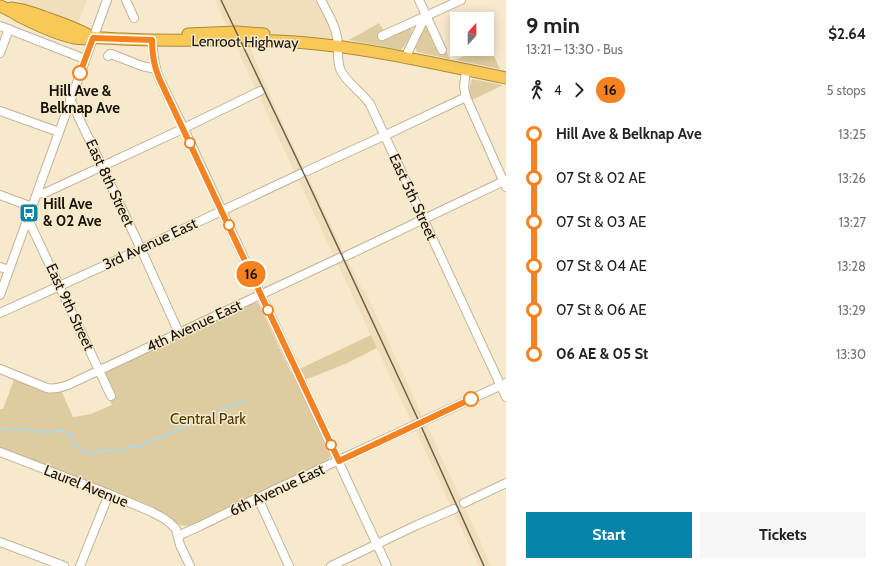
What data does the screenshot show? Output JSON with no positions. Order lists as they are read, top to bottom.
{
  "streets": {
    "highway": ["Lenroot Highway"],
    "street": [
      "East 8th Street",
      "East 5th Street",
      "3rd Avenue East",
      "East 9th Street",
      "4th Avenue East",
      "Laurel Avenue",
      "6th Avenue East"
    ]
  },
  "crossings": [
    ["Lenroot Highway", "East 5th Street"],
    ["East 8th Street", "3rd Avenue East"],
    ["East 8th Street", "4th Avenue East"],
    ["East 5th Street", "3rd Avenue East"],
    ["East 5th Street", "4th Avenue East"],
    ["East 5th Street", "6th Avenue East"],
    ["3rd Avenue East", "East 9th Street"],
    ["East 9th Street", "4th Avenue East"],
    ["Laurel Avenue", "6th Avenue East"]
  ],
  "parks": ["Central Park"],
  "places": {
    "other": ["Hill Ave & Belknap Ave"],
    "bus stop": ["Hill Ave & 02 Ave"]
  },
  "lines": ["bus line 16"],
  "north": "top",
  "page": {
    "on_map": "16",
    "heading": ["9 min", "13:21 – 13:30 · Bus", "$2.64"],
    "legs": ["4", "16", "5 stops"],
    "list": [
      {
        "name": "Hill Ave & Belknap Ave",
        "value": "13:25"
      },
      {
        "name": "07 St & 02 AE",
        "value": "13:26"
      },
      {
        "name": "07 St & 03 AE",
        "value": "13:27"
      },
      {
        "name": "07 St & 04 AE",
        "value": "13:28"
      },
      {
        "name": "07 St & 06 AE",
        "value": "13:29"
      },
      {
        "name": "06 AE & 05 St",
        "value": "13:30"
      }
    ],
    "buttons": ["Start", "Tickets"]
  }
}
